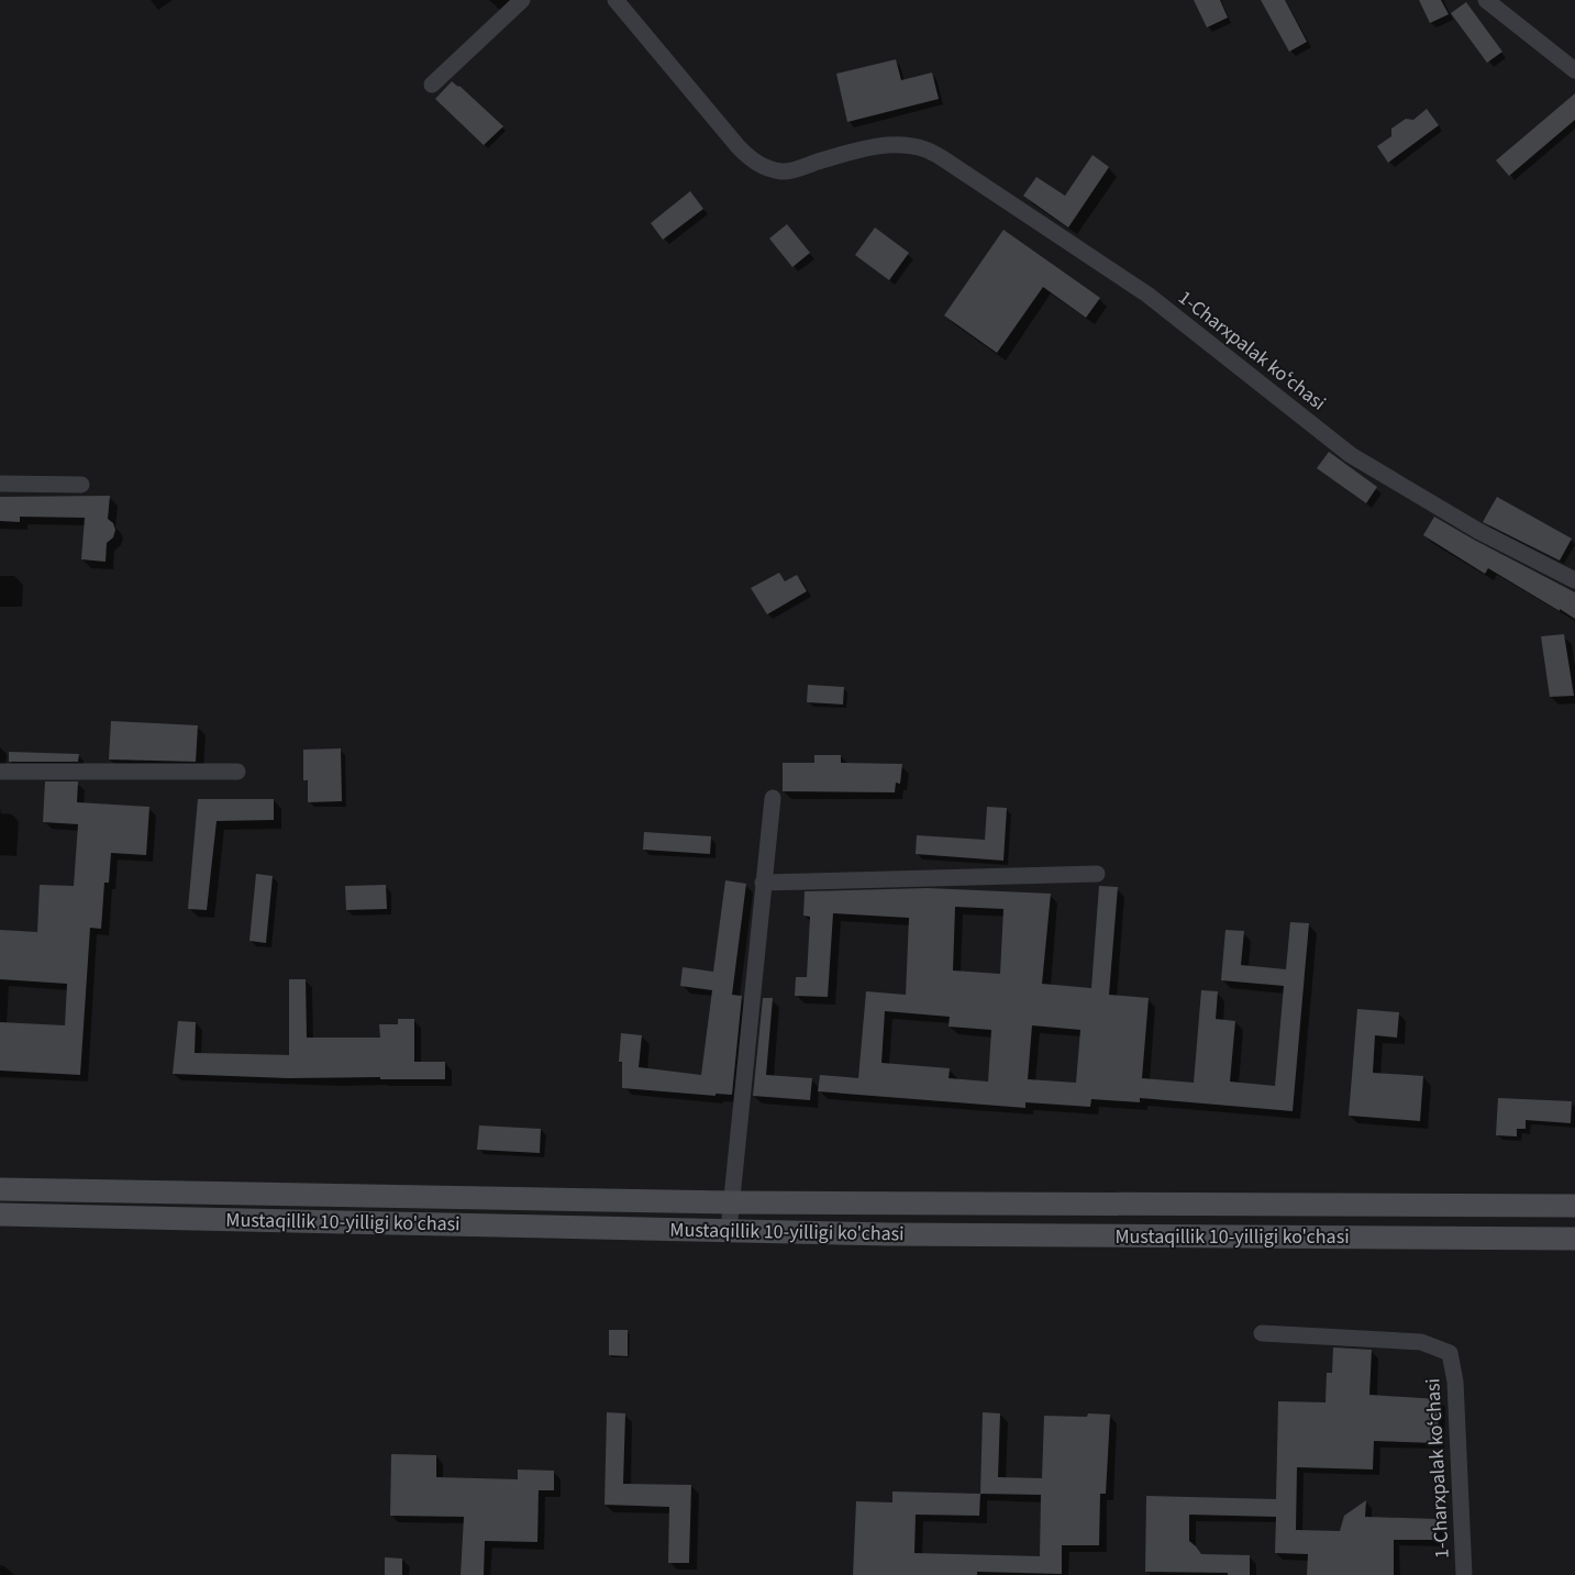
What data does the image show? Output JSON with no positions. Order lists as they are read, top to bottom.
{
  "streets": {
    "main road": ["Mustaqillik 10-yilligi ko'chasi"],
    "street": ["1-Charxpalak koʻchasi"]
  }
}
